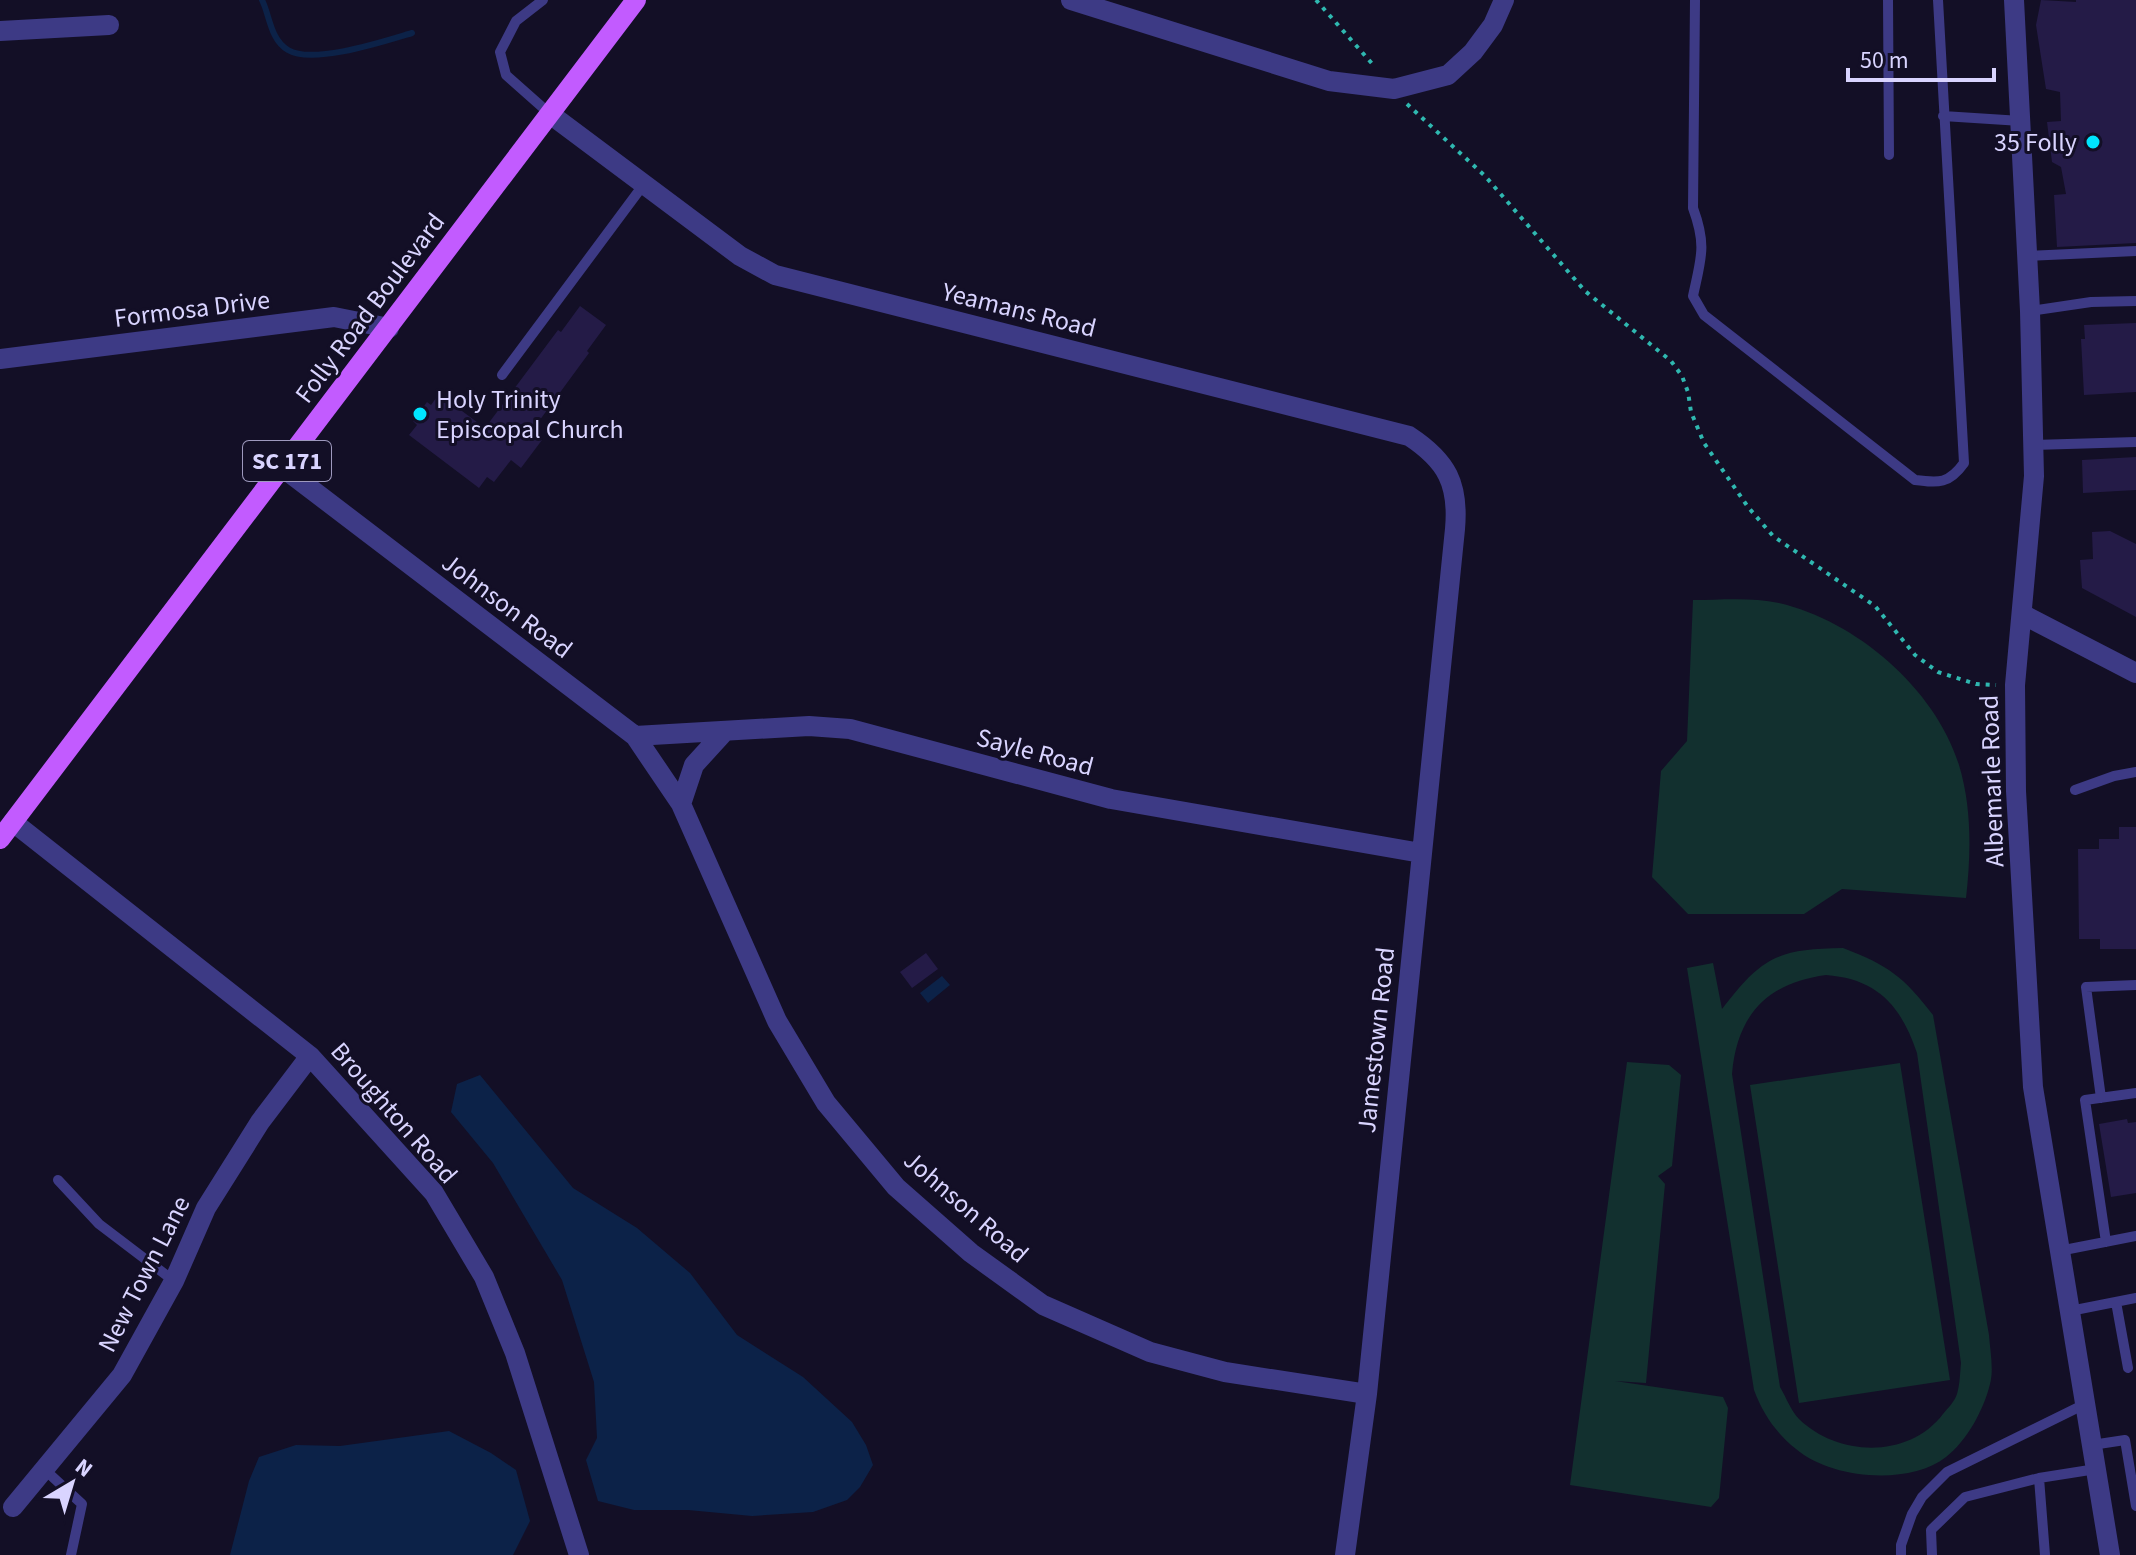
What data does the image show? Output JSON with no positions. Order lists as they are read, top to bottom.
{
  "streets": {
    "main road": ["Folly Road Boulevard", "SC 171"],
    "street": [
      "Formosa Drive",
      "Yeamans Road",
      "Johnson Road",
      "Sayle Road",
      "Albemarle Road",
      "Jamestown Road",
      "Broughton Road",
      "New Town Lane"
    ]
  },
  "crossings": [
    ["Folly Road Boulevard", "Formosa Drive"],
    ["Folly Road Boulevard", "Yeamans Road"],
    ["Folly Road Boulevard", "Johnson Road"],
    ["Folly Road Boulevard", "Broughton Road"],
    ["Yeamans Road", "Jamestown Road"],
    ["Johnson Road", "Sayle Road"],
    ["Johnson Road", "Jamestown Road"],
    ["Sayle Road", "Jamestown Road"],
    ["Broughton Road", "New Town Lane"]
  ],
  "places": ["35 Folly", "Holy Trinity Episcopal Church"],
  "scale_bar": "50 m",
  "north": "top right"
}
